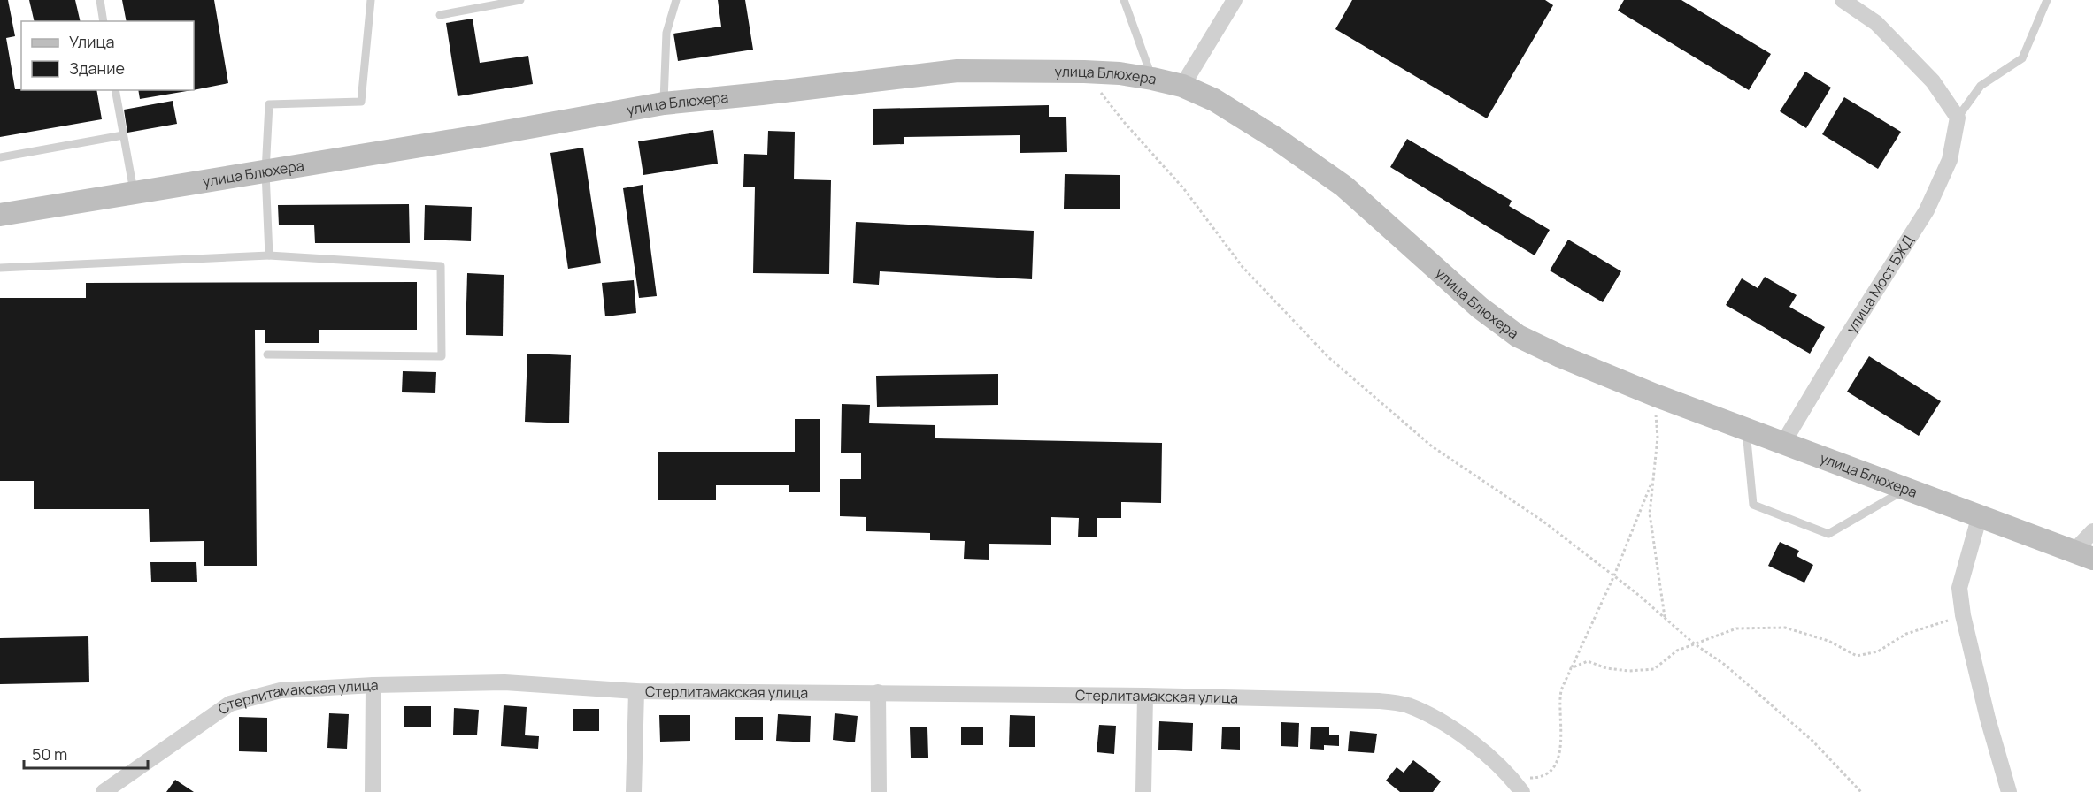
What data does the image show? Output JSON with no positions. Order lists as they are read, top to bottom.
{
  "streets": {
    "main road": ["улица Блюхера"],
    "street": ["улица Мост БЖД", "Стерлитамакская улица"]
  },
  "crossings": [
    ["улица Блюхера", "улица Мост БЖД"]
  ],
  "legend": ["Улица", "Здание"],
  "scale_bar": "50 m"
}
